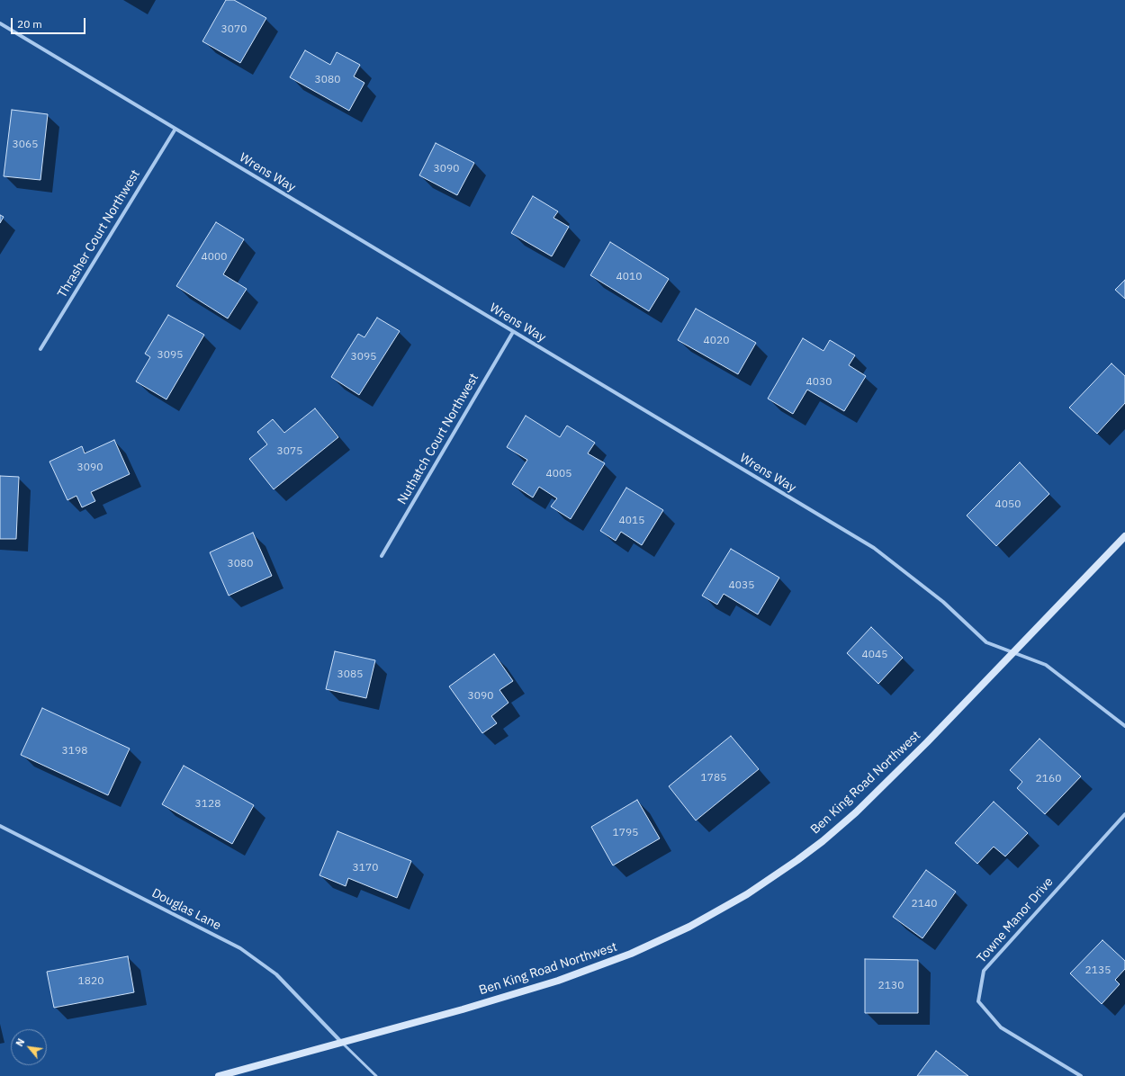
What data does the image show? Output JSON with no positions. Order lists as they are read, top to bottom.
{
  "streets": {
    "street": [
      "Wrens Way",
      "Thrasher Court Northwest",
      "Nuthatch Court Northwest",
      "Ben King Road Northwest",
      "Douglas Lane",
      "Towne Manor Drive"
    ]
  },
  "crossings": [
    ["Wrens Way", "Thrasher Court Northwest"],
    ["Wrens Way", "Nuthatch Court Northwest"],
    ["Wrens Way", "Ben King Road Northwest"],
    ["Ben King Road Northwest", "Douglas Lane"]
  ],
  "house_numbers": [
    "3070",
    "3080",
    "3065",
    "3090",
    "4000",
    "4010",
    "4020",
    "3095",
    "3095",
    "4030",
    "3075",
    "3090",
    "4005",
    "4050",
    "4015",
    "3080",
    "4035",
    "4045",
    "3085",
    "3090",
    "3198",
    "1785",
    "2160",
    "3128",
    "1795",
    "3170",
    "2140",
    "2135",
    "1820",
    "2130"
  ],
  "scale_bar": "20 m",
  "north": "top left"
}
